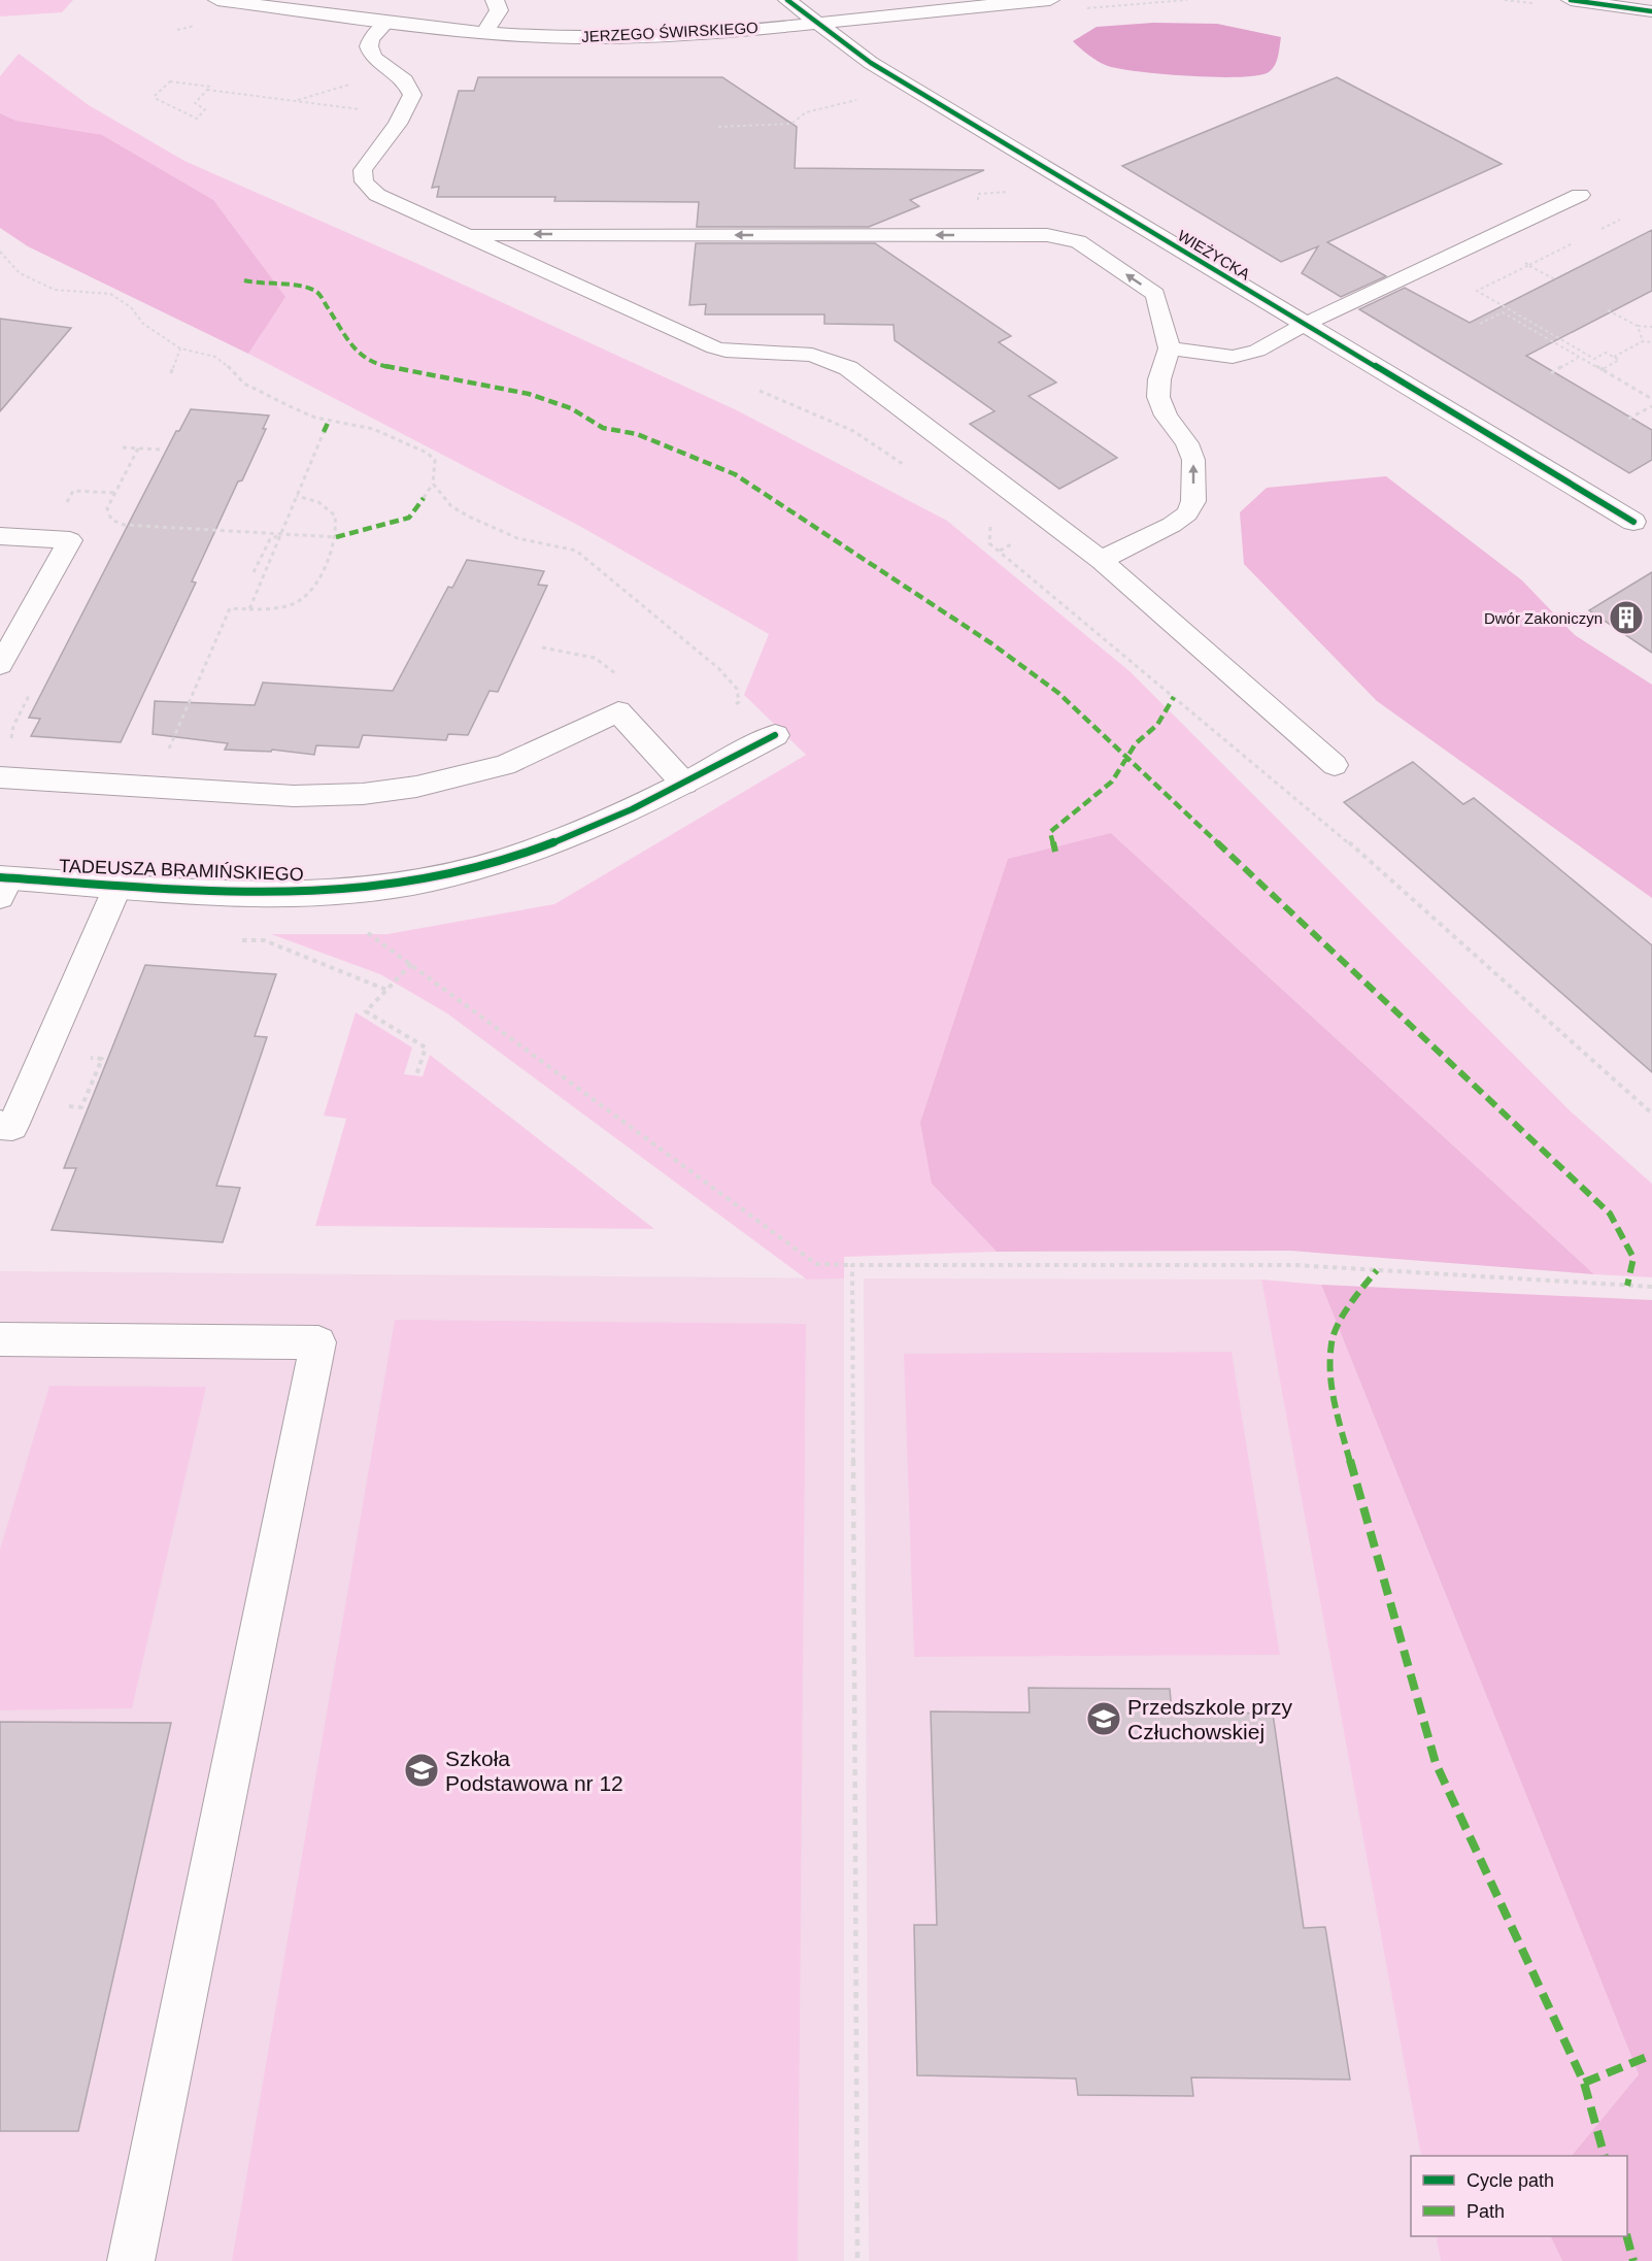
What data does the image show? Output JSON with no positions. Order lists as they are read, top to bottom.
{
  "streets": {
    "street": ["JERZEGO ŚWIRSKIEGO", "WIEŻYCKA", "TADEUSZA BRAMIŃSKIEGO"]
  },
  "crossings": [
    ["JERZEGO ŚWIRSKIEGO", "WIEŻYCKA"]
  ],
  "places": {
    "building": ["Dwór Zakoniczyn"],
    "school or university": ["Przedszkole przy Człuchowskiej", "Szkoła Podstawowa nr 12"]
  },
  "legend": ["Cycle path", "Path"]
}
